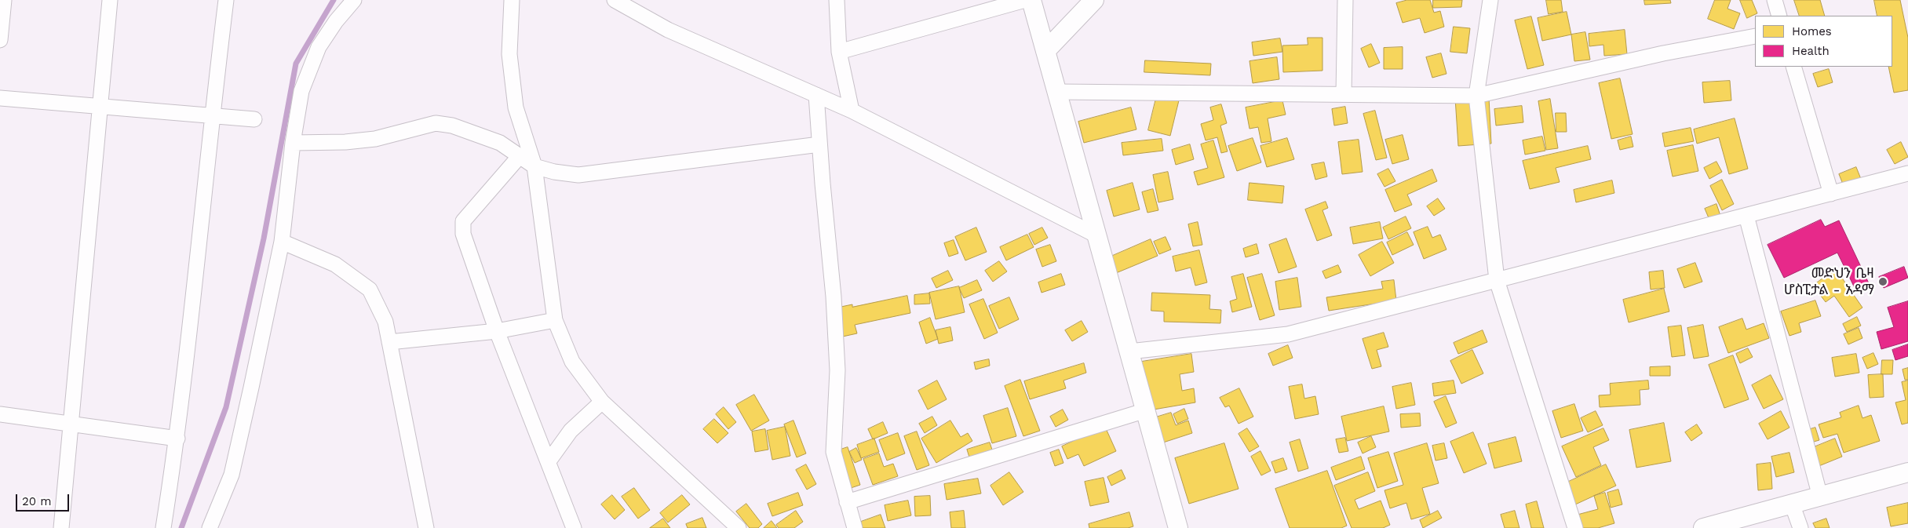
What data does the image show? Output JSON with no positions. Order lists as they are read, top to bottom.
{
  "places": ["መድህን ቤዛ ሆስፒታል - አዳማ"],
  "legend": ["Homes", "Health"],
  "scale_bar": "20 m"
}
